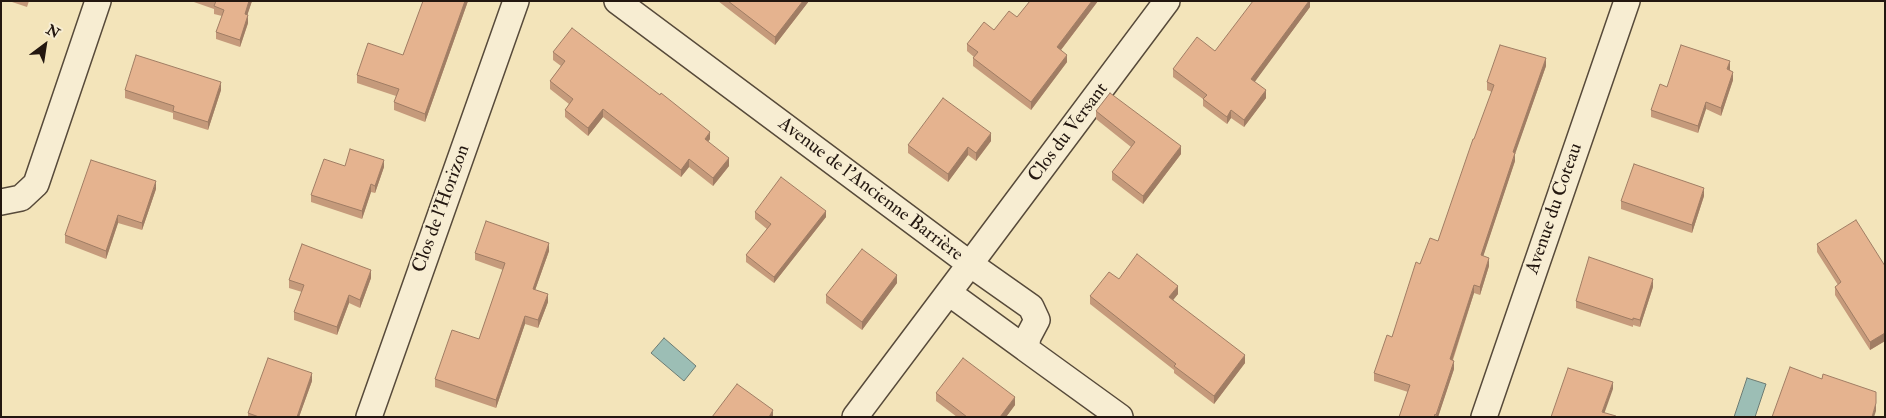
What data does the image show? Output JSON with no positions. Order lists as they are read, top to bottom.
{
  "streets": {
    "street": [
      "Clos du Versant",
      "Avenue de l'Ancienne Barrière",
      "Clos de l'Horizon",
      "Avenue du Coteau"
    ]
  },
  "crossings": [
    ["Clos du Versant", "Avenue de l'Ancienne Barrière"]
  ],
  "north": "top right"
}
